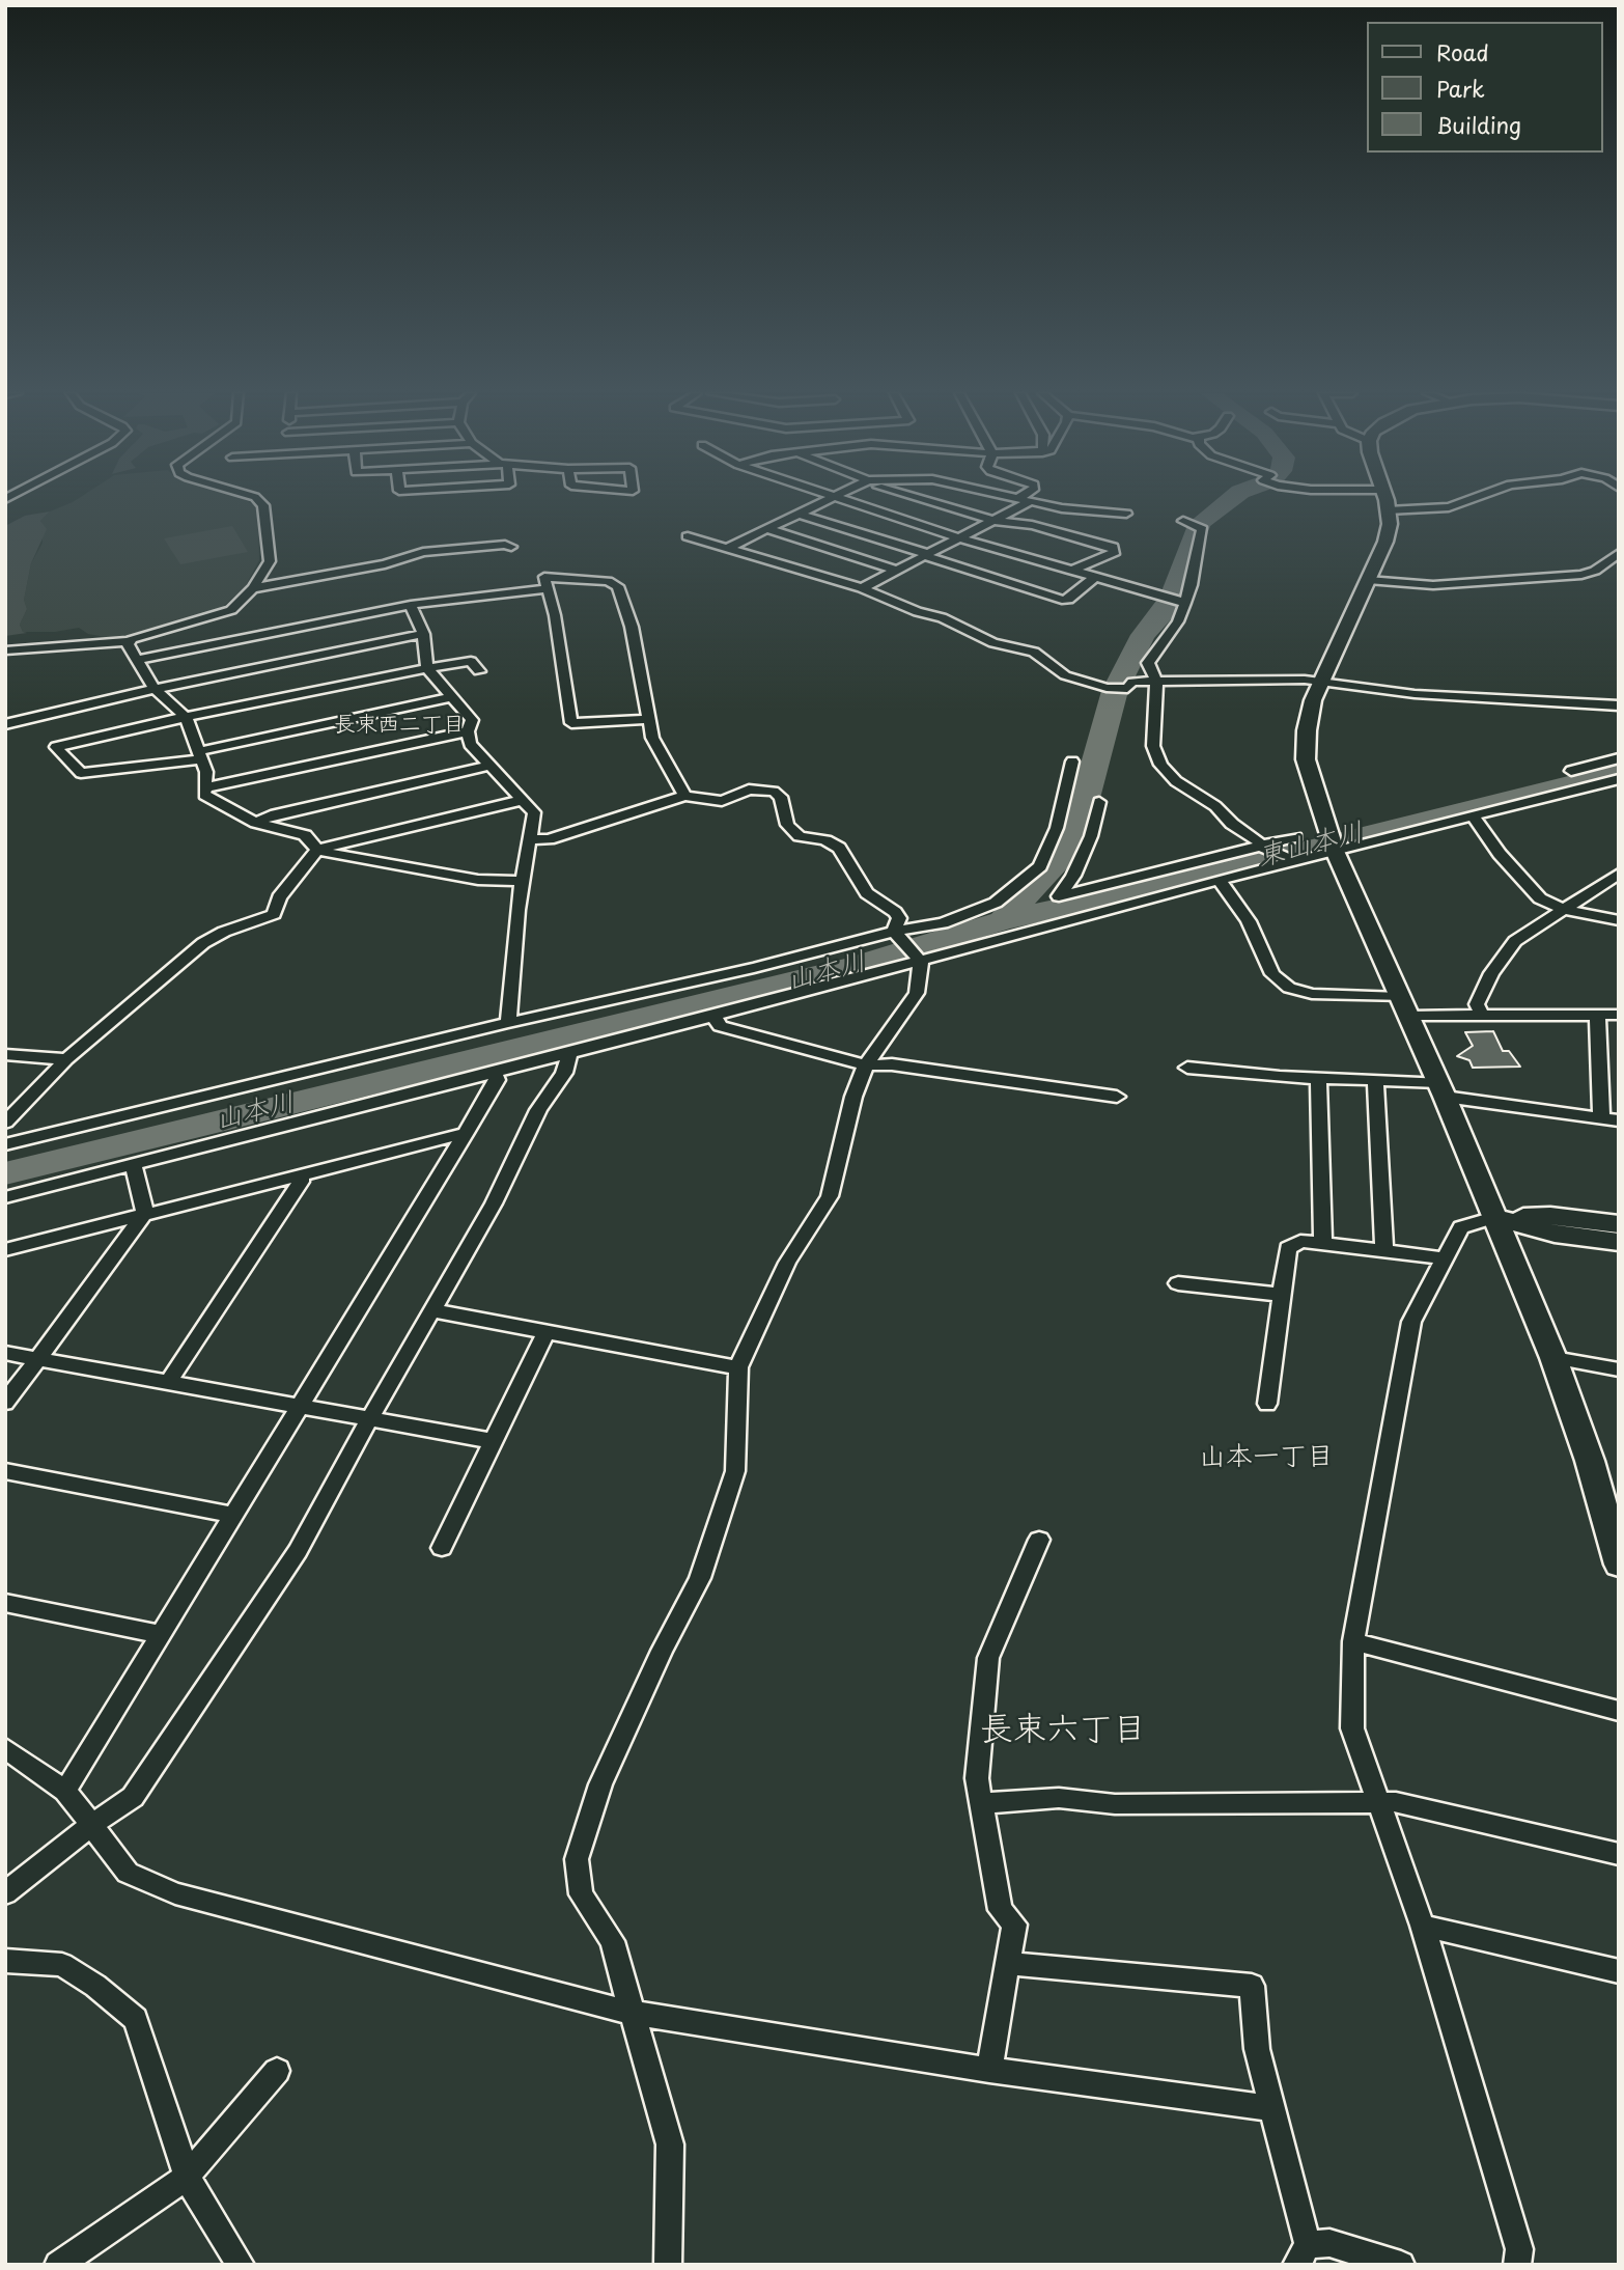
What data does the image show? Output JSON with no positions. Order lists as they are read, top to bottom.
{
  "districts": ["長束西二丁目", "山本一丁目", "長束六丁目"],
  "water": ["東山本川", "山本川"],
  "legend": ["Road", "Park", "Building"]
}
